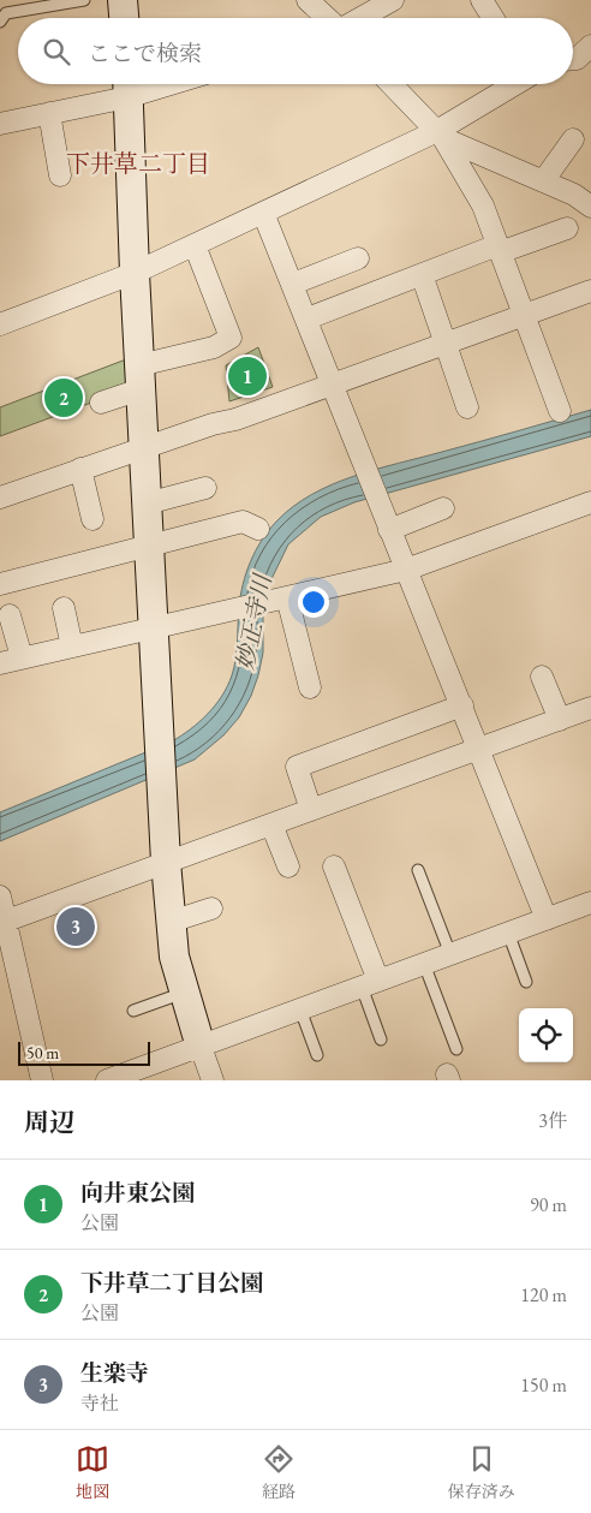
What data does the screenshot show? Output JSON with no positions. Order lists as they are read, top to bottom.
{
  "districts": ["下井草二丁目"],
  "water": ["妙正寺川"],
  "scale_bar": "50 m",
  "page": {
    "search": "ここで検索",
    "pins": ["1", "2", "3"],
    "scale": "50 m",
    "heading": ["周辺", "3件"],
    "list": [
      {
        "mark": "1",
        "name": "向井東公園",
        "note": "公園",
        "value": "90 m"
      },
      {
        "mark": "2",
        "name": "下井草二丁目公園",
        "note": "公園",
        "value": "120 m"
      },
      {
        "mark": "3",
        "name": "生楽寺",
        "note": "寺社",
        "value": "150 m"
      }
    ],
    "nav": ["地図", "経路", "保存済み"]
  }
}
